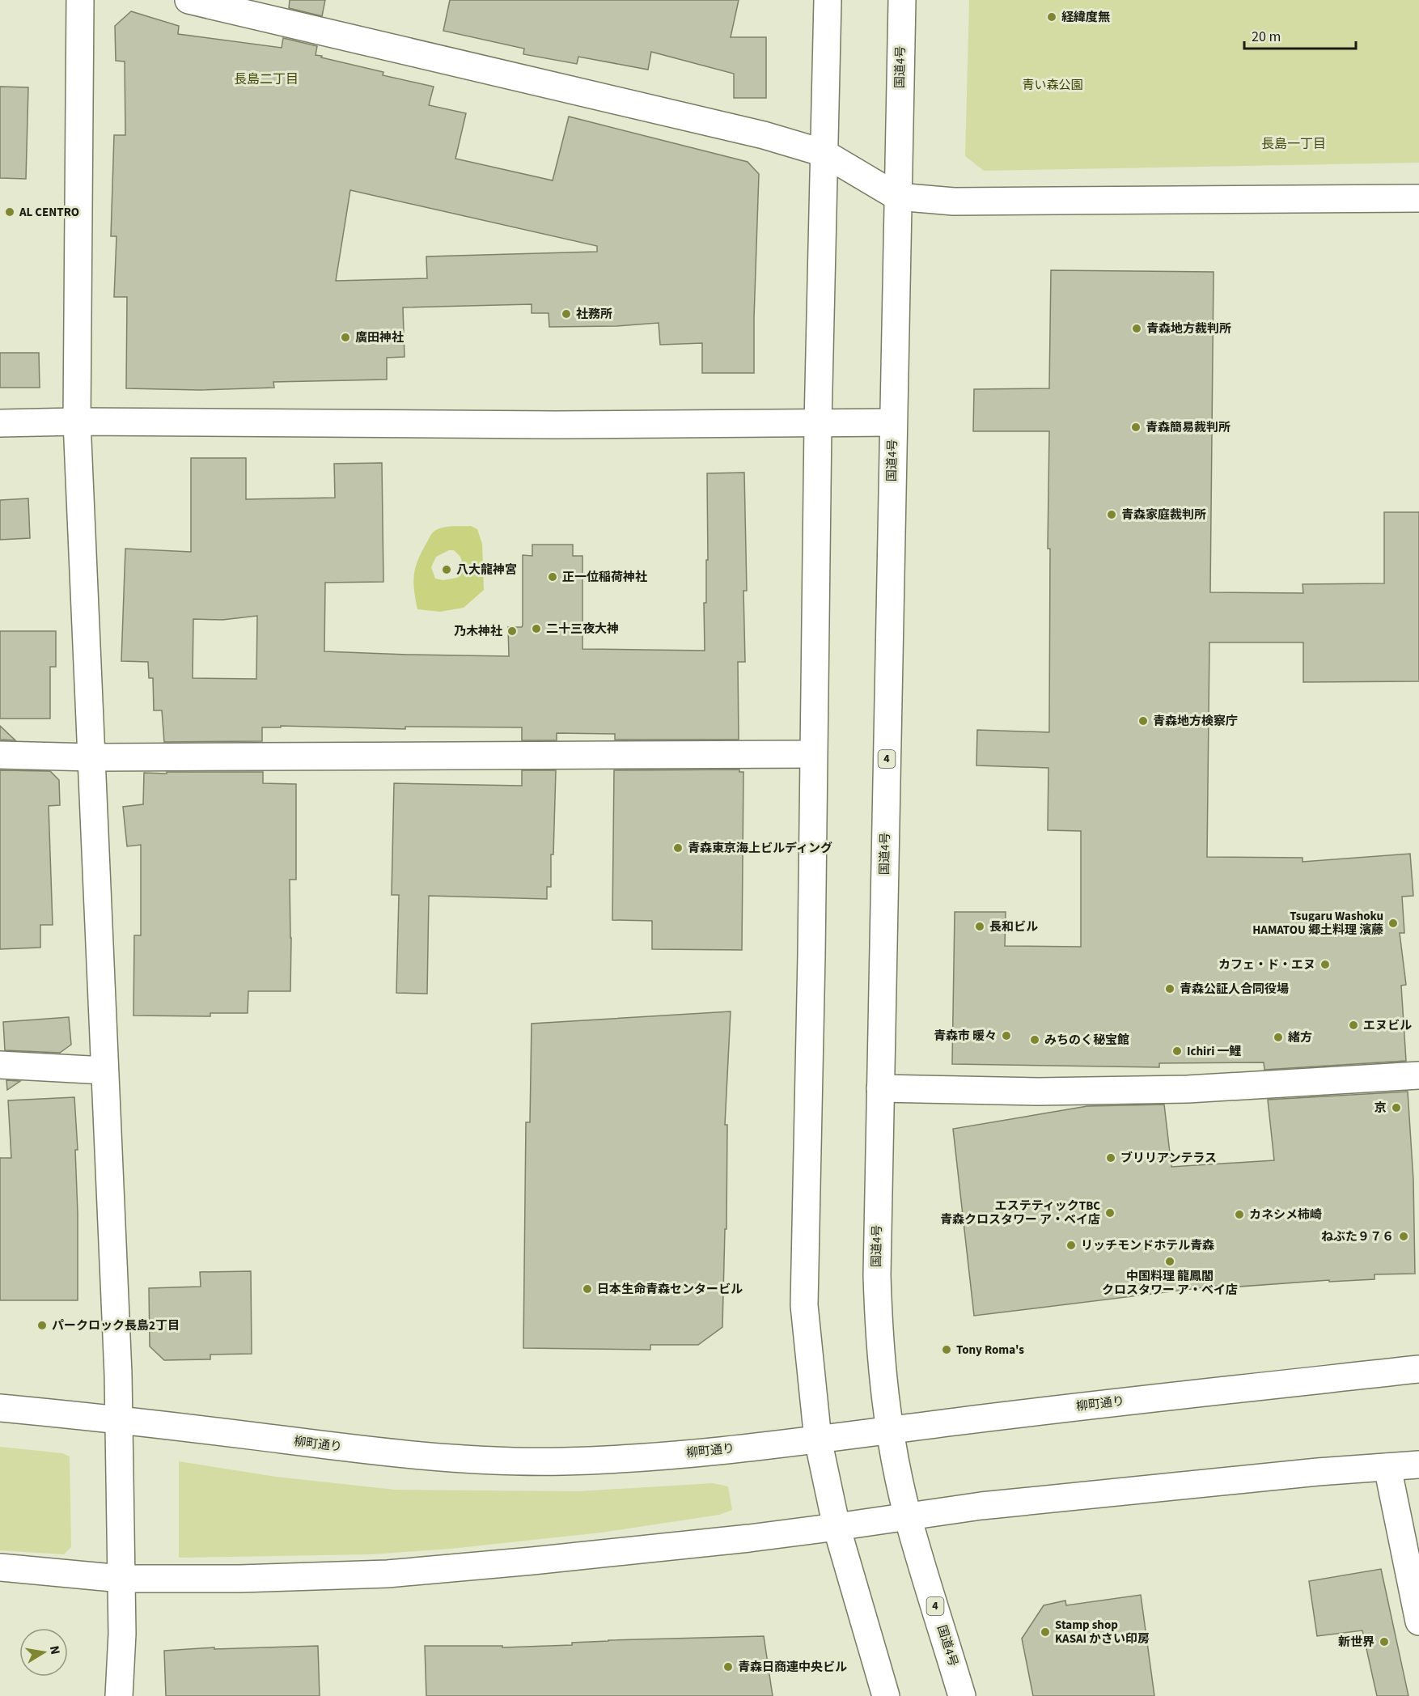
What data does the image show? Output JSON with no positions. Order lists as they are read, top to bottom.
{
  "streets": {
    "main road": ["国道4号", "4", "柳町通り"]
  },
  "crossings": [
    ["国道4号", "柳町通り"]
  ],
  "districts": ["長島二丁目", "長島一丁目"],
  "parks": ["青い森公園"],
  "places": [
    "経緯度無",
    "AL CENTRO",
    "社務所",
    "青森地方裁判所",
    "廣田神社",
    "青森簡易裁判所",
    "青森家庭裁判所",
    "八大龍神宮",
    "正一位稲荷神社",
    "二十三夜大神",
    "乃木神社",
    "青森地方検察庁",
    "青森東京海上ビルディング",
    "Tsugaru Washoku HAMATOU 郷土料理 濱藤",
    "長和ビル",
    "カフェ・ド・エヌ",
    "青森公証人合同役場",
    "エヌビル",
    "青森市 暖々",
    "緒方",
    "みちのく秘宝館",
    "Ichiri 一鯉",
    "京",
    "ブリリアンテラス",
    "エステティックTBC 青森クロスタワー ア・ベイ店",
    "カネシメ柿崎",
    "ねぶた９７６",
    "リッチモンドホテル青森",
    "中国料理 龍鳳閣 クロスタワー ア・ベイ店",
    "日本生命青森センタービル",
    "パークロック長島2丁目",
    "Tony Roma's",
    "Stamp shop KASAI かさい印房",
    "新世界",
    "青森日商連中央ビル"
  ],
  "scale_bar": "20 m",
  "north": "right"
}
